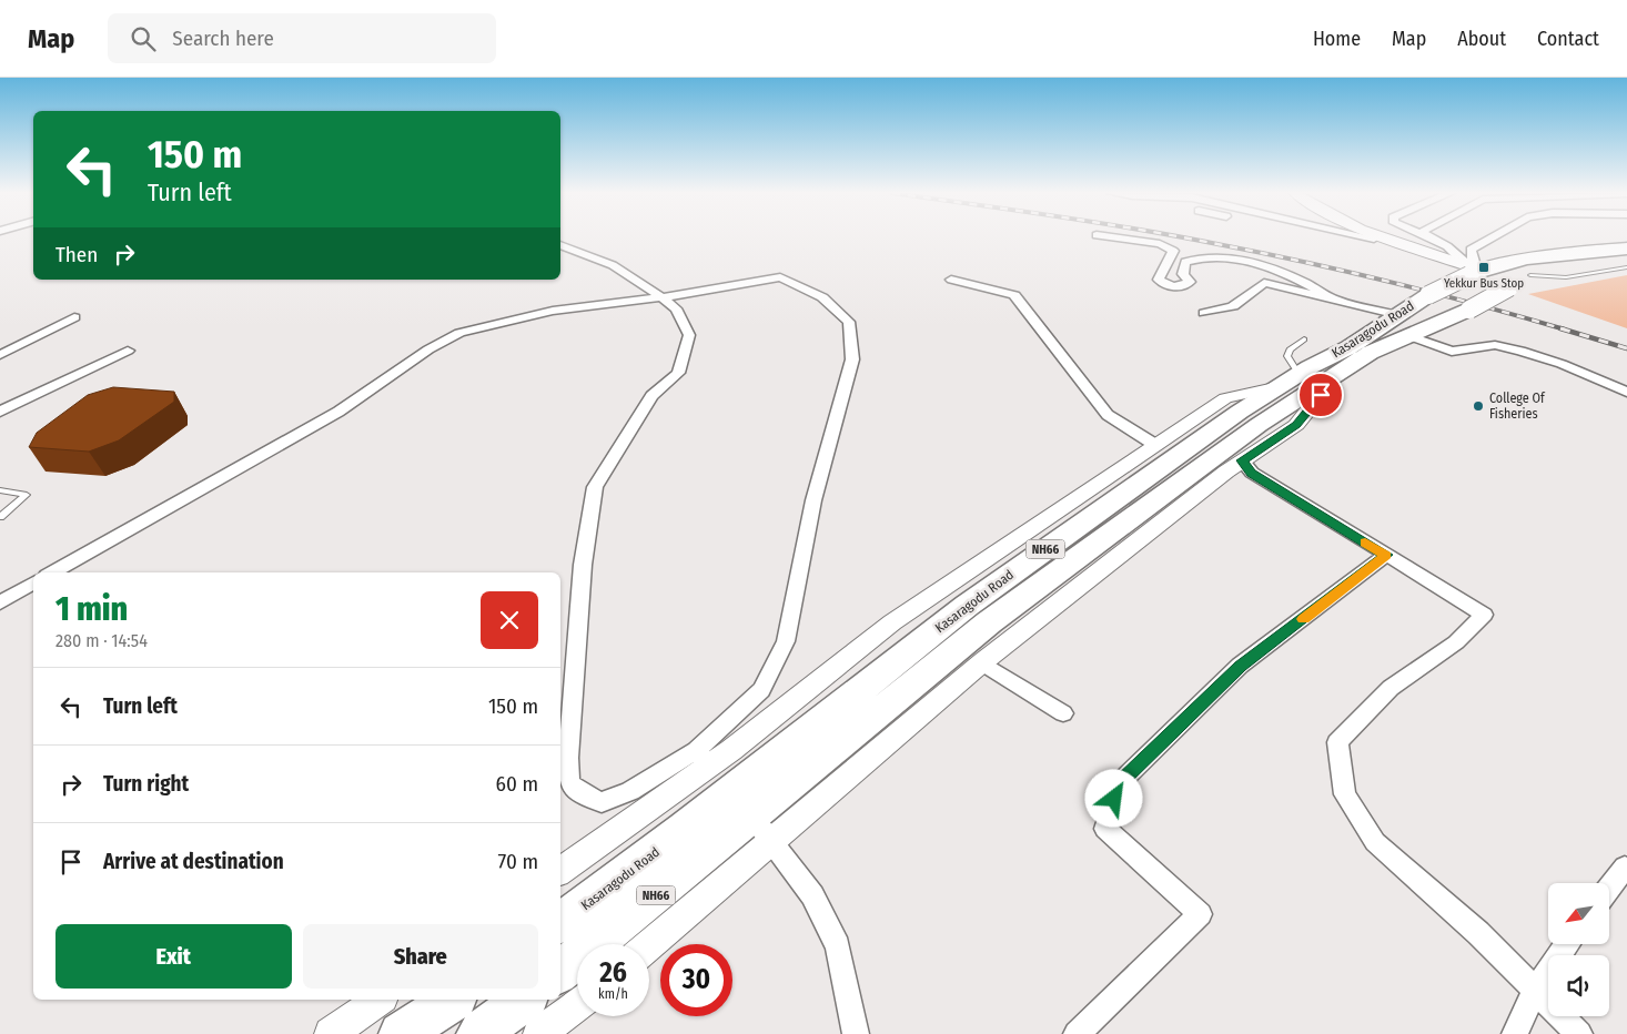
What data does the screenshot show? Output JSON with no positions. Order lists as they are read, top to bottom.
{
  "streets": {
    "highway": ["Kasaragodu Road", "NH66"]
  },
  "crossings": [
    ["Kasaragodu Road", "NH66"]
  ],
  "places": {
    "transit": ["Yekkur Bus Stop"],
    "other": ["College Of Fisheries"]
  },
  "north": "bottom left",
  "page": {
    "header": "Map",
    "search": "Search here",
    "nav": [
      "Home",
      "Map",
      "About",
      "Contact"
    ],
    "turn": ["150 m", "Turn left"],
    "then": "Then",
    "heading": ["1 min", "280 m · 14:54"],
    "list": [
      {
        "name": "Turn left",
        "value": "150 m"
      },
      {
        "name": "Turn right",
        "value": "60 m"
      },
      {
        "name": "Arrive at destination",
        "value": "70 m"
      }
    ],
    "buttons": ["Exit", "Share"],
    "speed": "26 km/h",
    "limit": "30"
  }
}
